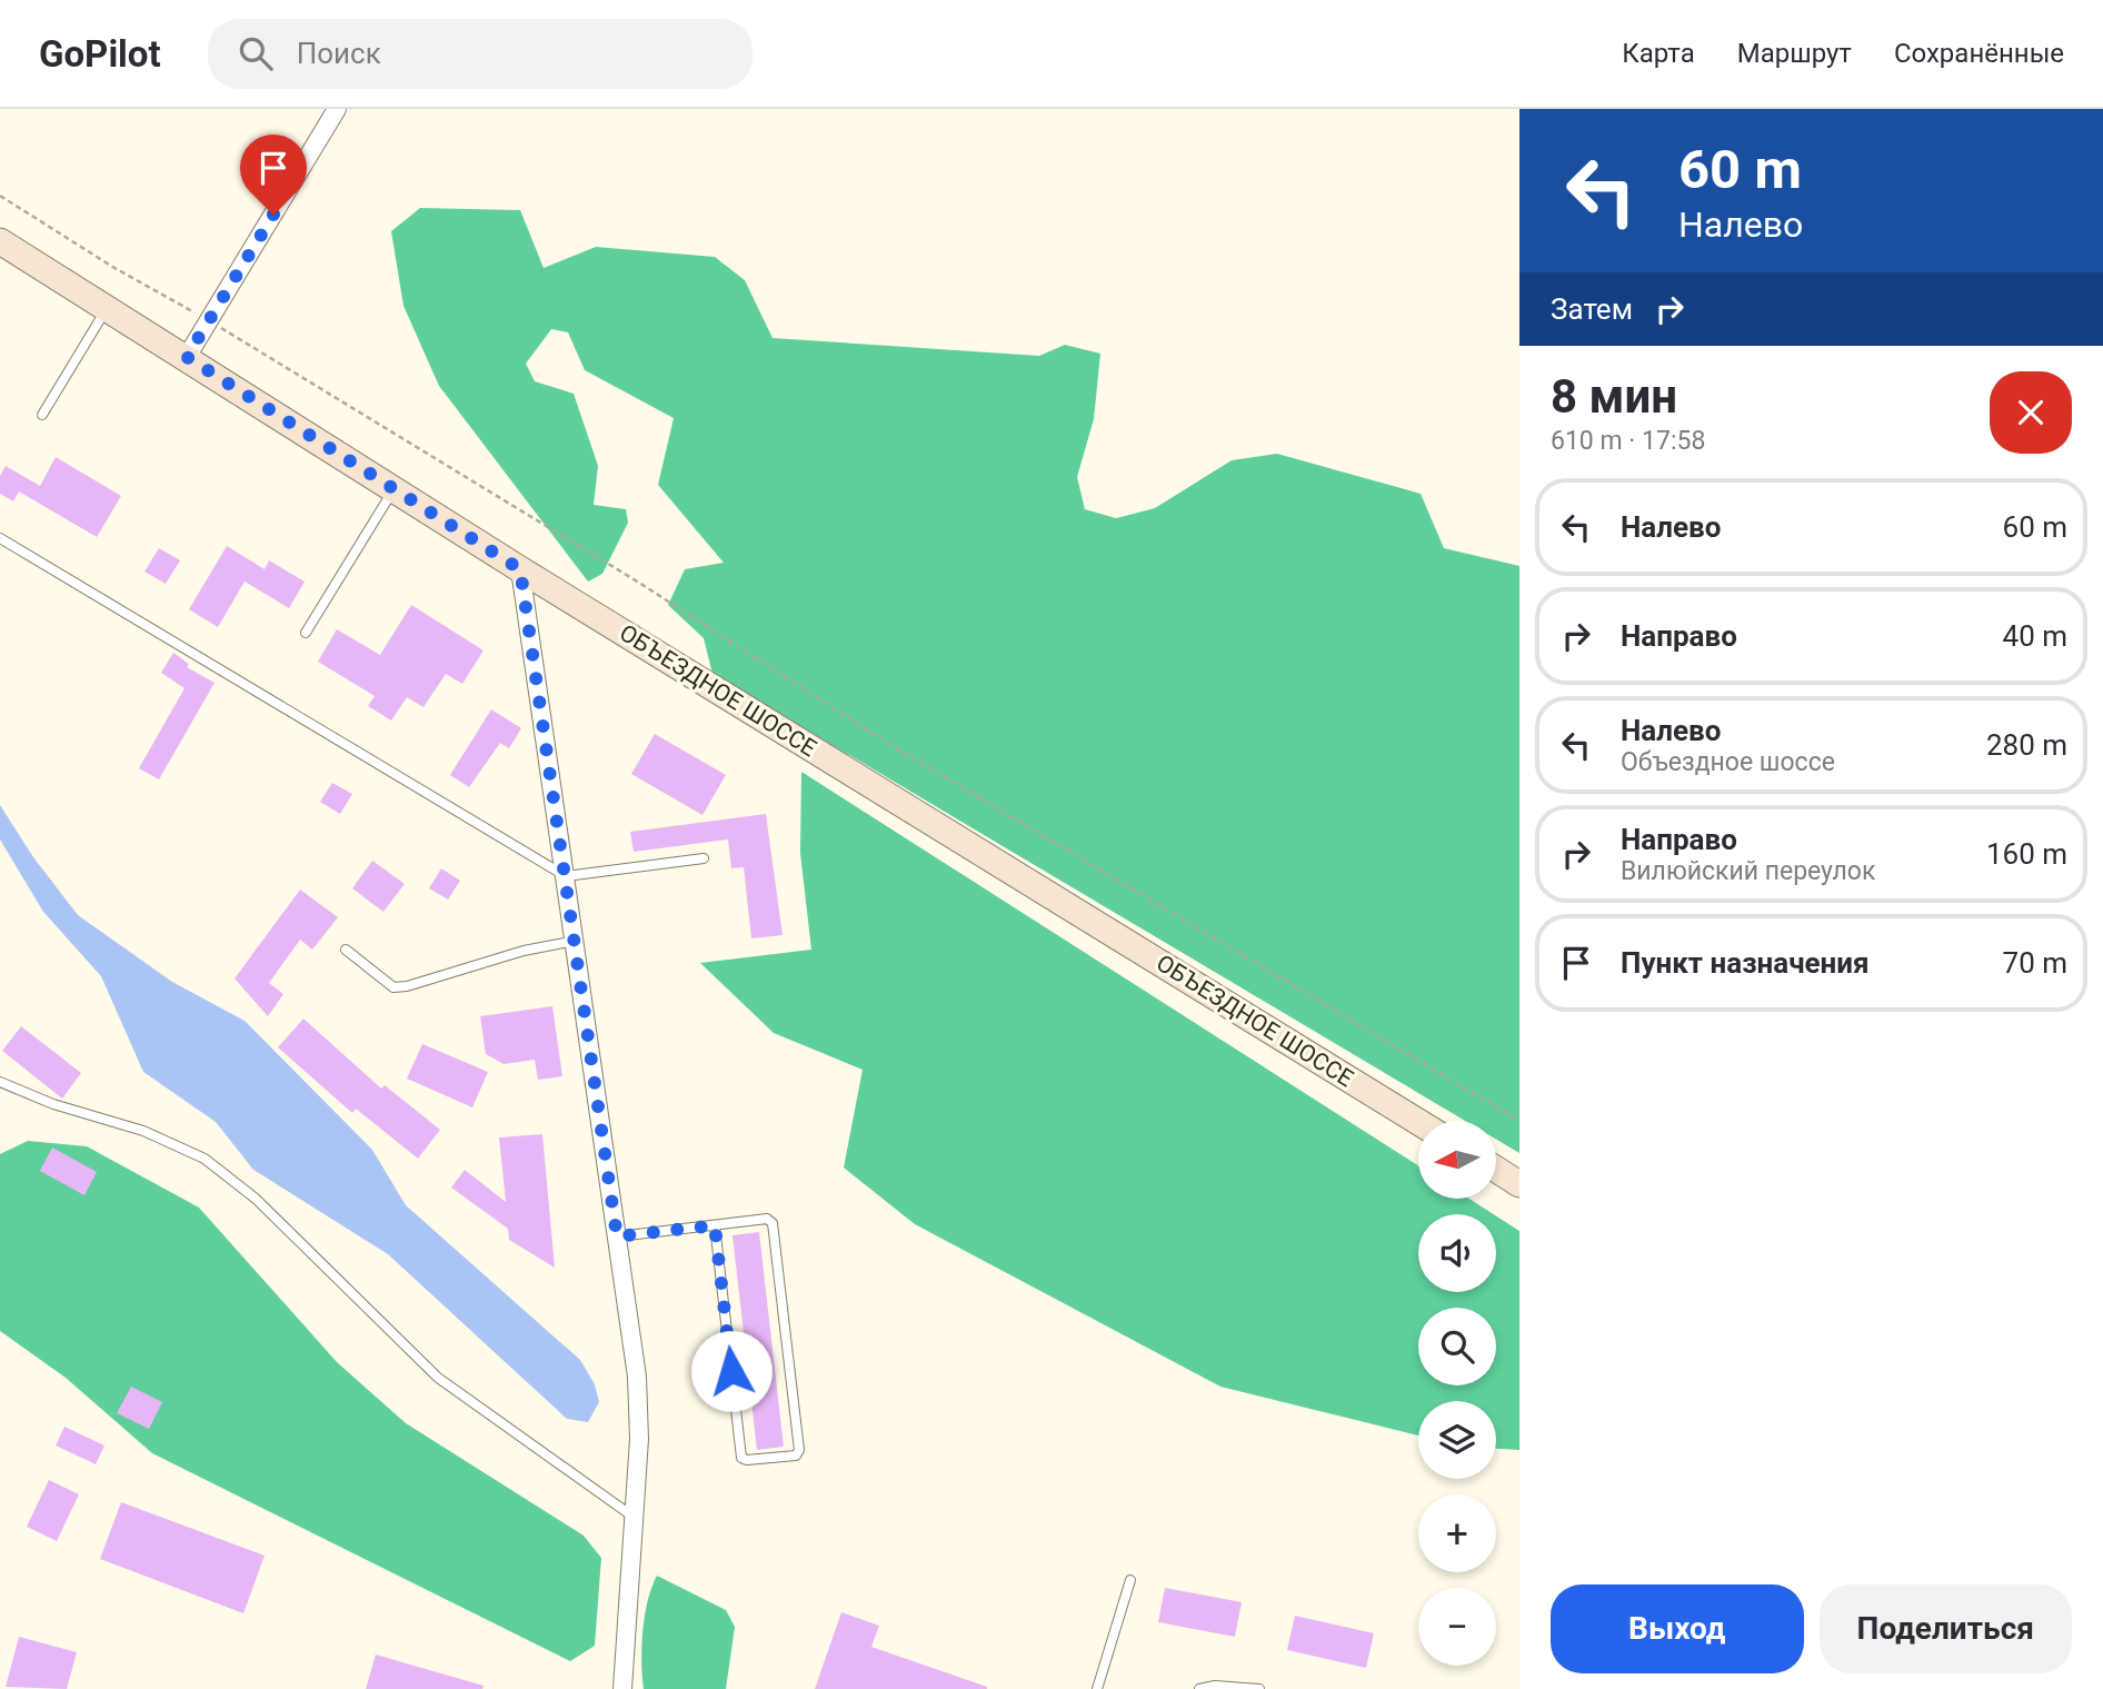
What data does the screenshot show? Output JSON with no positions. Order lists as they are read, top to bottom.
{
  "streets": {
    "main road": ["ОБЪЕЗДНОЕ ШОССЕ"]
  },
  "north": "left",
  "page": {
    "header": "GoPilot",
    "search": "Поиск",
    "nav": ["Карта", "Маршрут", "Сохранённые"],
    "turn": ["60 m", "Налево"],
    "then": "Затем",
    "heading": ["8 мин", "610 m · 17:58"],
    "list": [
      {
        "name": "Налево",
        "value": "60 m"
      },
      {
        "name": "Направо",
        "value": "40 m"
      },
      {
        "name": "Налево",
        "note": "Объездное шоссе",
        "value": "280 m"
      },
      {
        "name": "Направо",
        "note": "Вилюйский переулок",
        "value": "160 m"
      },
      {
        "name": "Пункт назначения",
        "value": "70 m"
      }
    ],
    "map_buttons": ["+", "−"],
    "buttons": ["Выход", "Поделиться"]
  }
}
